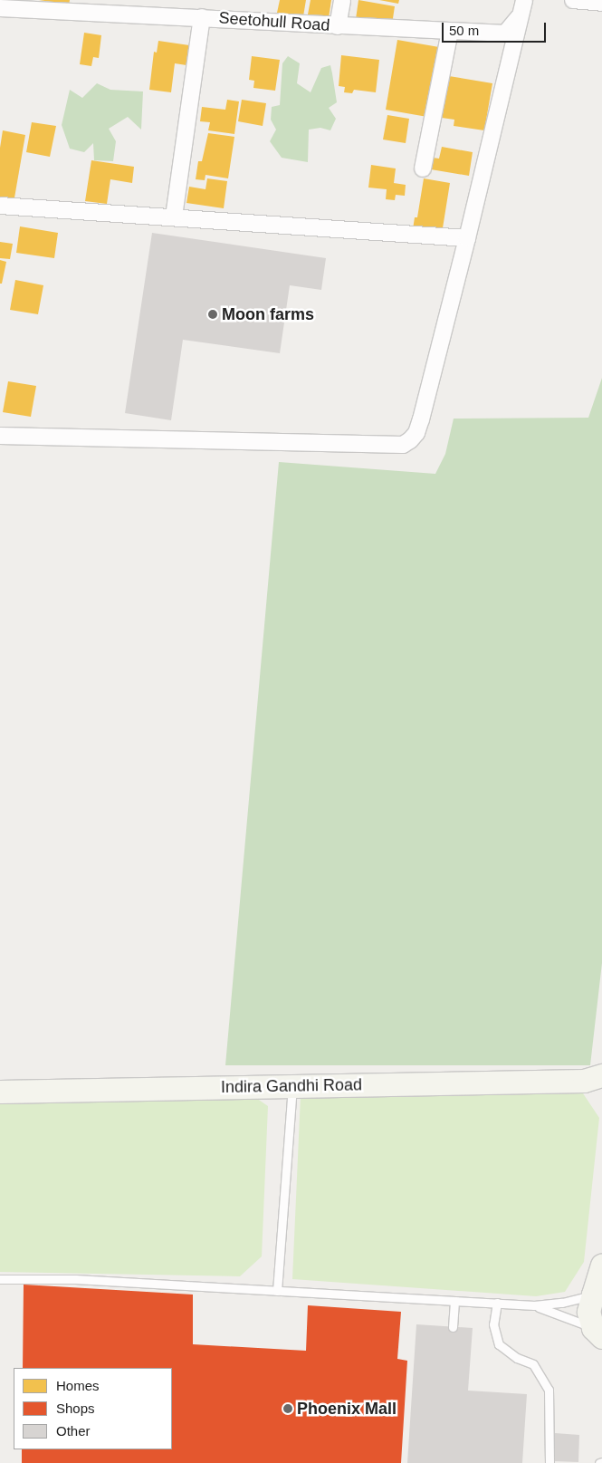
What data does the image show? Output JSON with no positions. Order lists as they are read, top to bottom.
{
  "streets": {
    "street": ["Seetohull Road", "Indira Gandhi Road"]
  },
  "places": ["Moon farms", "Phoenix Mall"],
  "legend": ["Homes", "Shops", "Other"],
  "scale_bar": "50 m"
}
